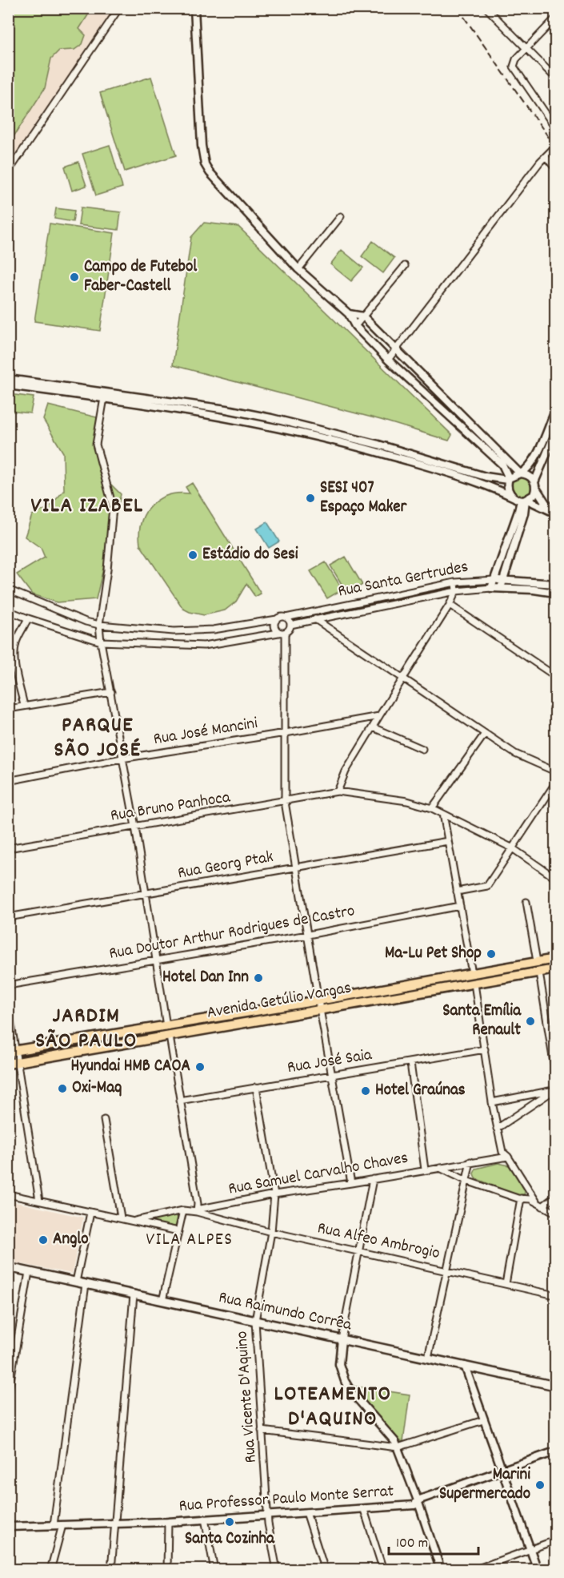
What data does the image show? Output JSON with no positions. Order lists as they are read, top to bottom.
{
  "streets": {
    "main road": ["Avenida Getúlio Vargas", "Rua Raimundo Corrêa"],
    "street": [
      "Rua Santa Gertrudes",
      "Rua José Mancini",
      "Rua Bruno Panhoca",
      "Rua Georg Ptak",
      "Rua Doutor Arthur Rodrigues de Castro",
      "Rua José Saia",
      "Rua Samuel Carvalho Chaves",
      "Rua Alfeo Ambrogio",
      "Rua Vicente D'Aquino",
      "Rua Professor Paulo Monte Serrat"
    ]
  },
  "crossings": [
    ["Rua Samuel Carvalho Chaves", "Rua Alfeo Ambrogio"],
    ["Rua Samuel Carvalho Chaves", "Rua Vicente D'Aquino"],
    ["Rua Alfeo Ambrogio", "Rua Vicente D'Aquino"],
    ["Rua Raimundo Corrêa", "Rua Vicente D'Aquino"],
    ["Rua Vicente D'Aquino", "Rua Professor Paulo Monte Serrat"]
  ],
  "districts": [
    "VILA IZABEL",
    "PARQUE SÃO JOSÉ",
    "JARDIM SÃO PAULO",
    "VILA ALPES",
    "LOTEAMENTO D'AQUINO"
  ],
  "places": [
    "Campo de Futebol Faber-Castell",
    "SESI 407 Espaço Maker",
    "Estádio do Sesi",
    "Ma-Lu Pet Shop",
    "Hotel Dan Inn",
    "Santa Emília Renault",
    "Hyundai HMB CAOA",
    "Oxi-Maq",
    "Hotel Graúnas",
    "Anglo",
    "Marini Supermercado",
    "Santa Cozinha"
  ],
  "scale_bar": "100 m"
}
